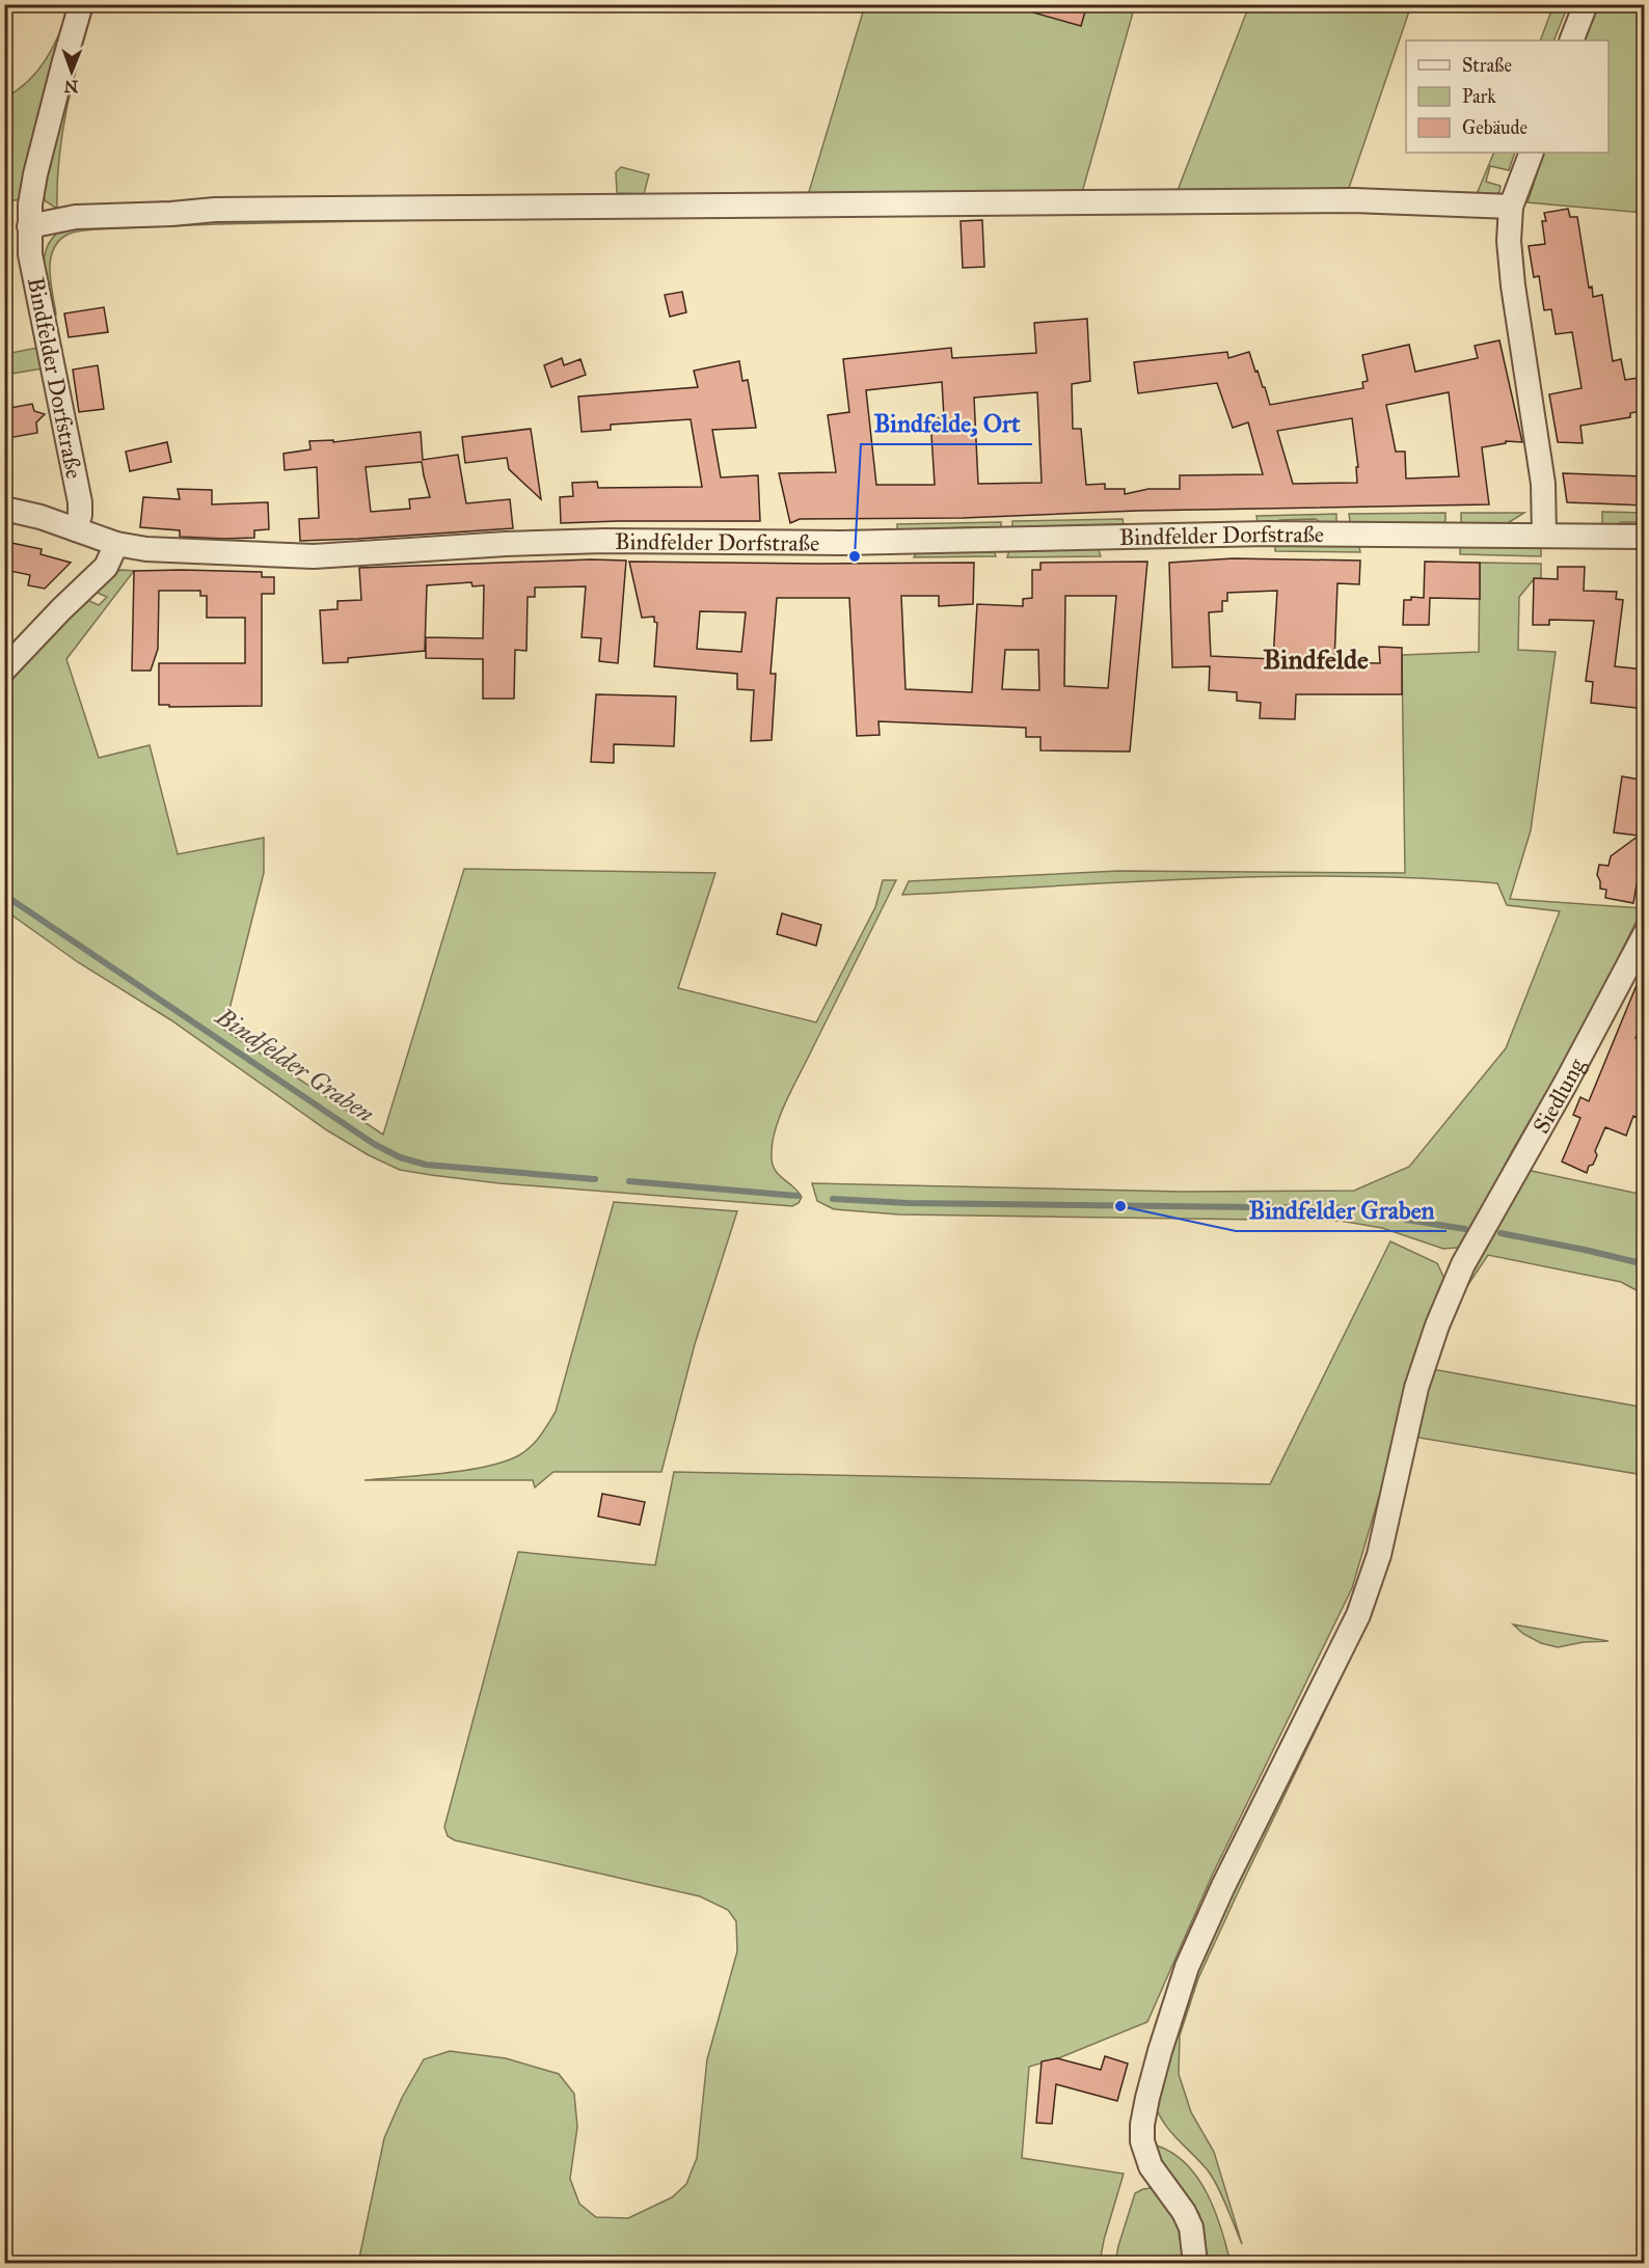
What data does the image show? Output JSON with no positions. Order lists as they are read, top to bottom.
{
  "streets": {
    "street": ["Bindfelder Dorfstraße", "Siedlung"]
  },
  "districts": ["Bindfelde"],
  "water": ["Bindfelder Graben"],
  "places": ["Bindfelde, Ort", "Bindfelder Graben"],
  "legend": ["Straße", "Park", "Gebäude"],
  "north": "bottom"
}
